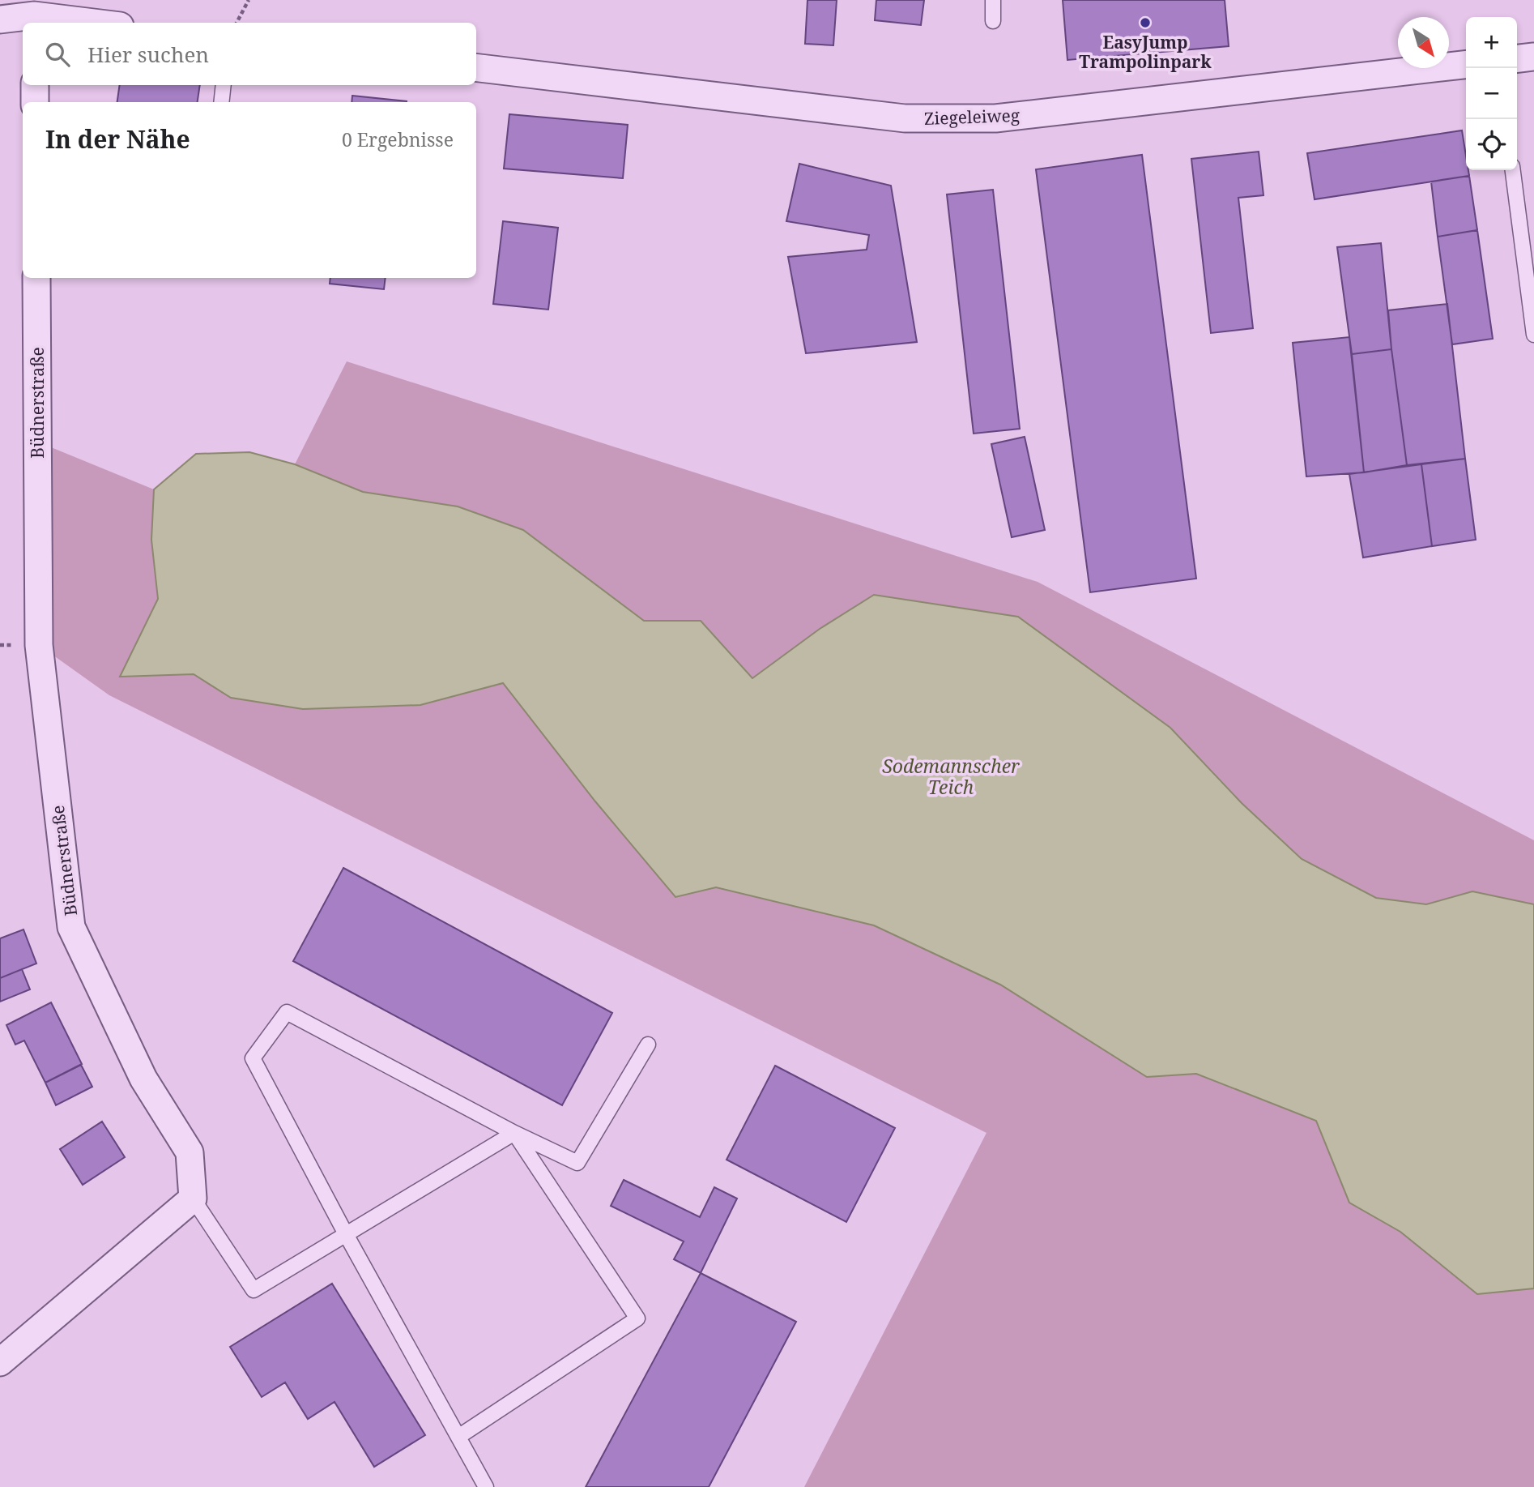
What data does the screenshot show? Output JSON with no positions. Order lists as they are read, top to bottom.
{
  "streets": {
    "street": ["Ziegeleiweg", "Büdnerstraße"]
  },
  "water": ["Sodemannscher Teich"],
  "places": ["EasyJump Trampolinpark"],
  "north": "bottom right",
  "page": {
    "map_buttons": ["+", "−"],
    "search": "Hier suchen",
    "heading": ["In der Nähe", "0 Ergebnisse"]
  }
}
